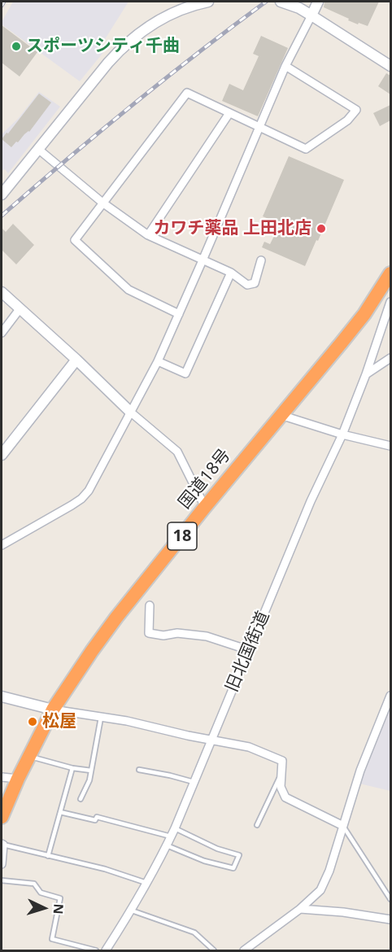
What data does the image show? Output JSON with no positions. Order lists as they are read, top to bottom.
{
  "streets": {
    "highway": ["国道18号", "18"],
    "street": ["旧北国街道"]
  },
  "places": ["スポーツシティ千曲", "カワチ薬品 上田北店", "松屋"],
  "north": "right"
}
